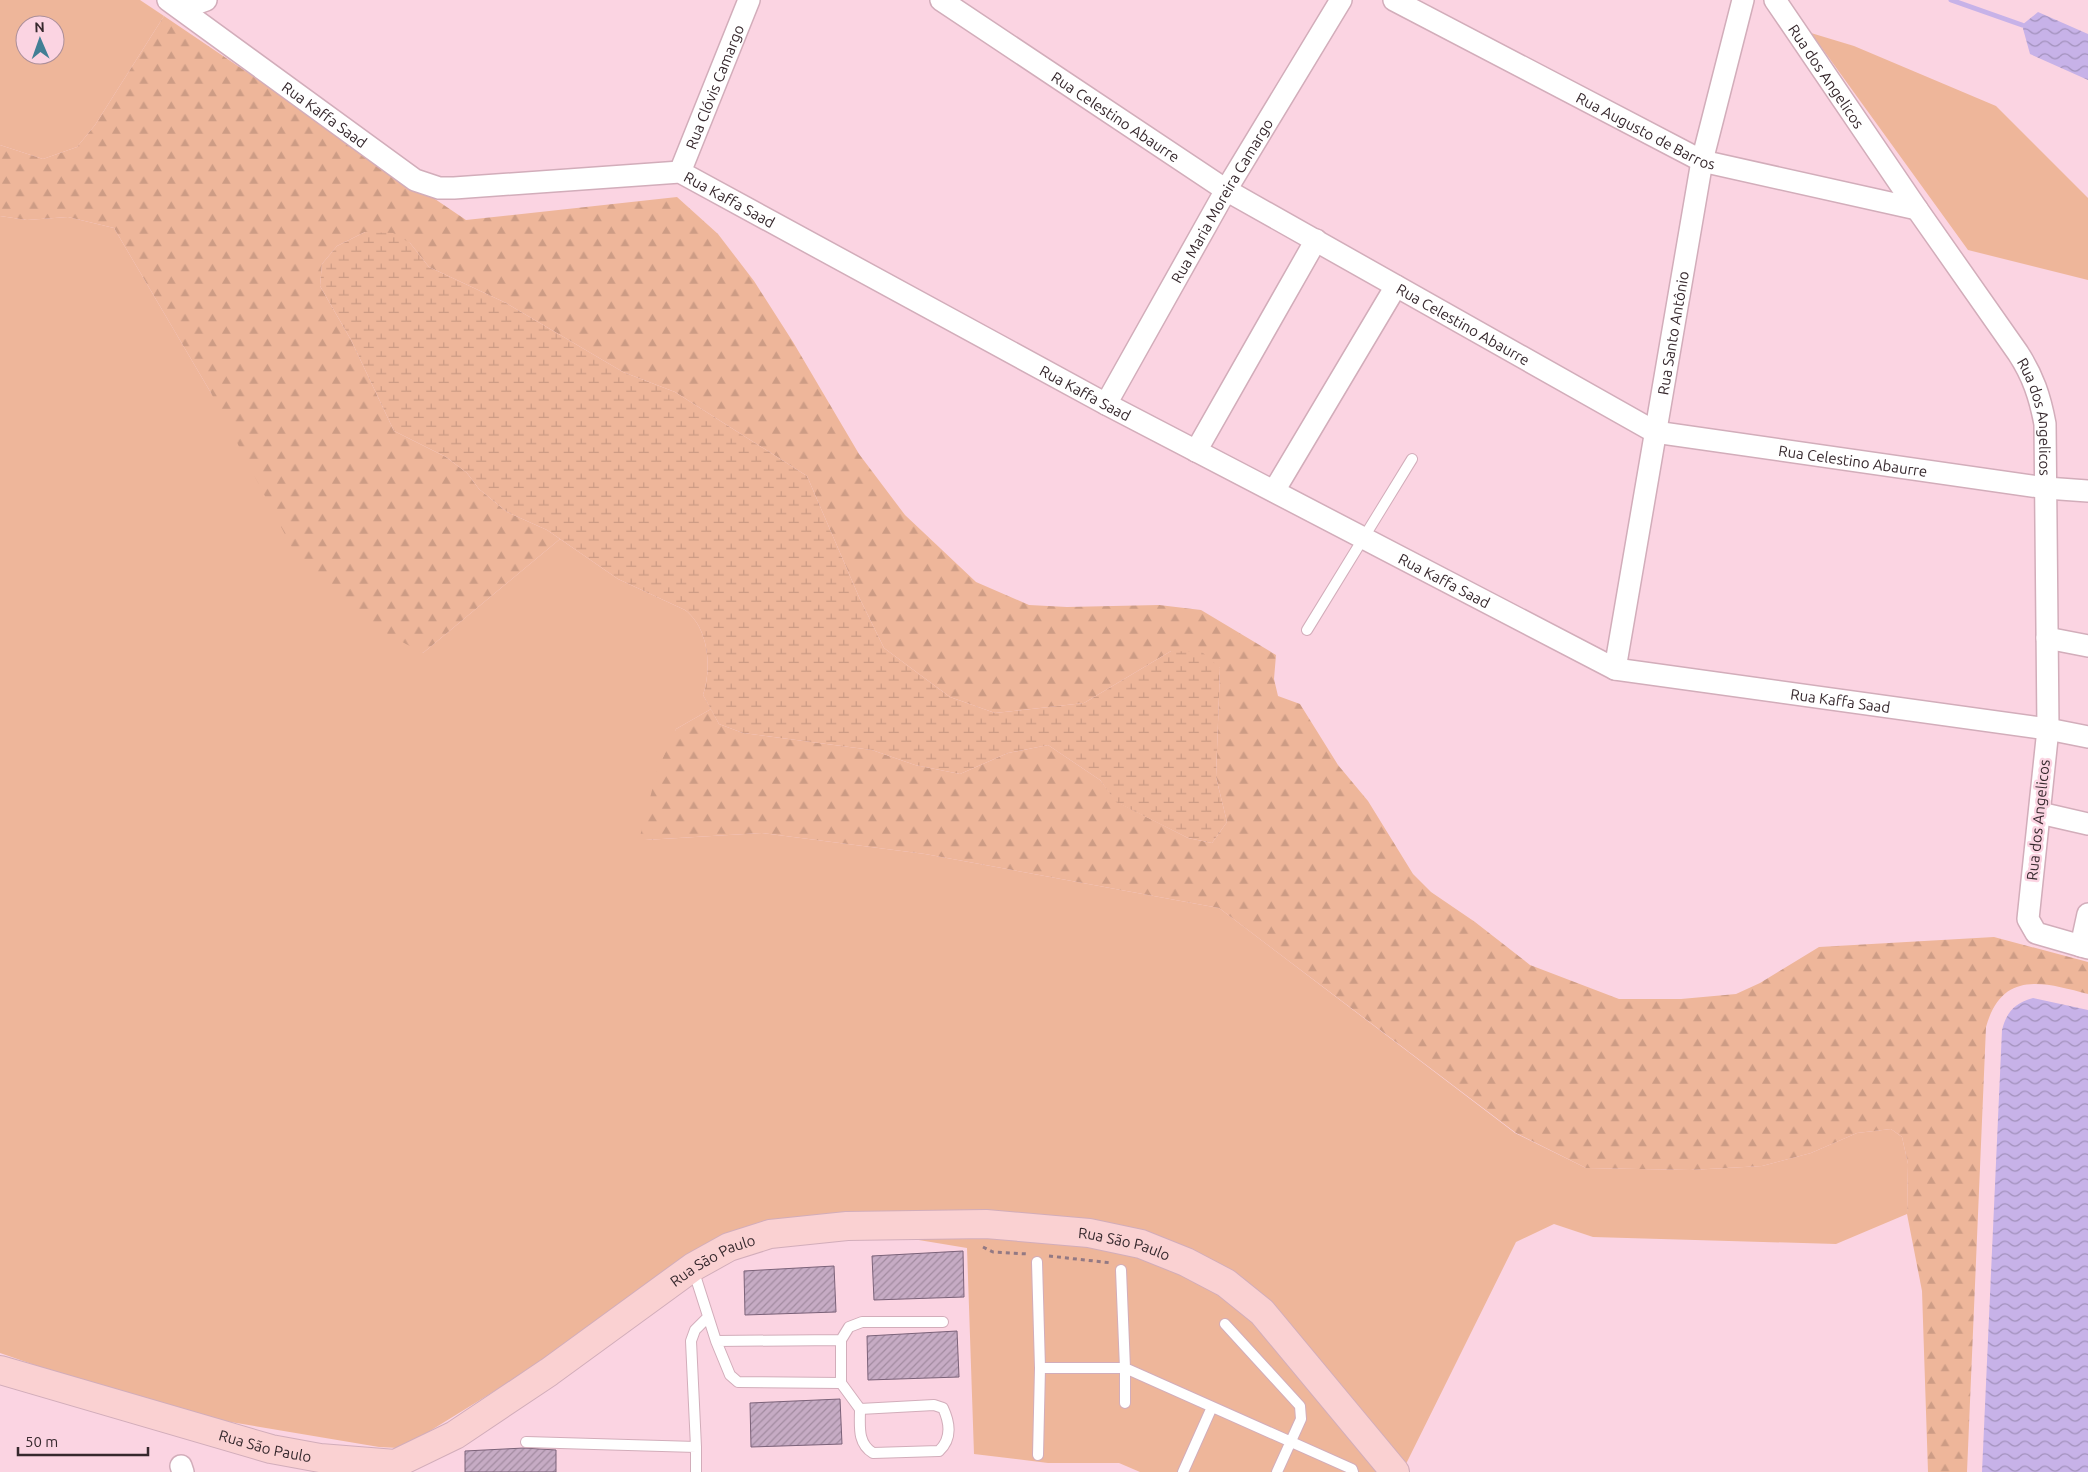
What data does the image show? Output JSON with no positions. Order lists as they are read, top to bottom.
{
  "streets": {
    "street": [
      "Rua dos Angelicos",
      "Rua Clóvis Camargo",
      "Rua Kaffa Saad",
      "Rua Celestino Abaurre",
      "Rua Augusto de Barros",
      "Rua Maria Moreira Camargo",
      "Rua Santo Antônio",
      "Rua São Paulo"
    ]
  },
  "crossings": [
    ["Rua dos Angelicos", "Rua Kaffa Saad"],
    ["Rua dos Angelicos", "Rua Celestino Abaurre"],
    ["Rua dos Angelicos", "Rua Augusto de Barros"],
    ["Rua Clóvis Camargo", "Rua Kaffa Saad"],
    ["Rua Kaffa Saad", "Rua Maria Moreira Camargo"],
    ["Rua Kaffa Saad", "Rua Santo Antônio"],
    ["Rua Celestino Abaurre", "Rua Maria Moreira Camargo"],
    ["Rua Celestino Abaurre", "Rua Santo Antônio"],
    ["Rua Augusto de Barros", "Rua Santo Antônio"]
  ],
  "scale_bar": "50 m",
  "north": "top"
}
